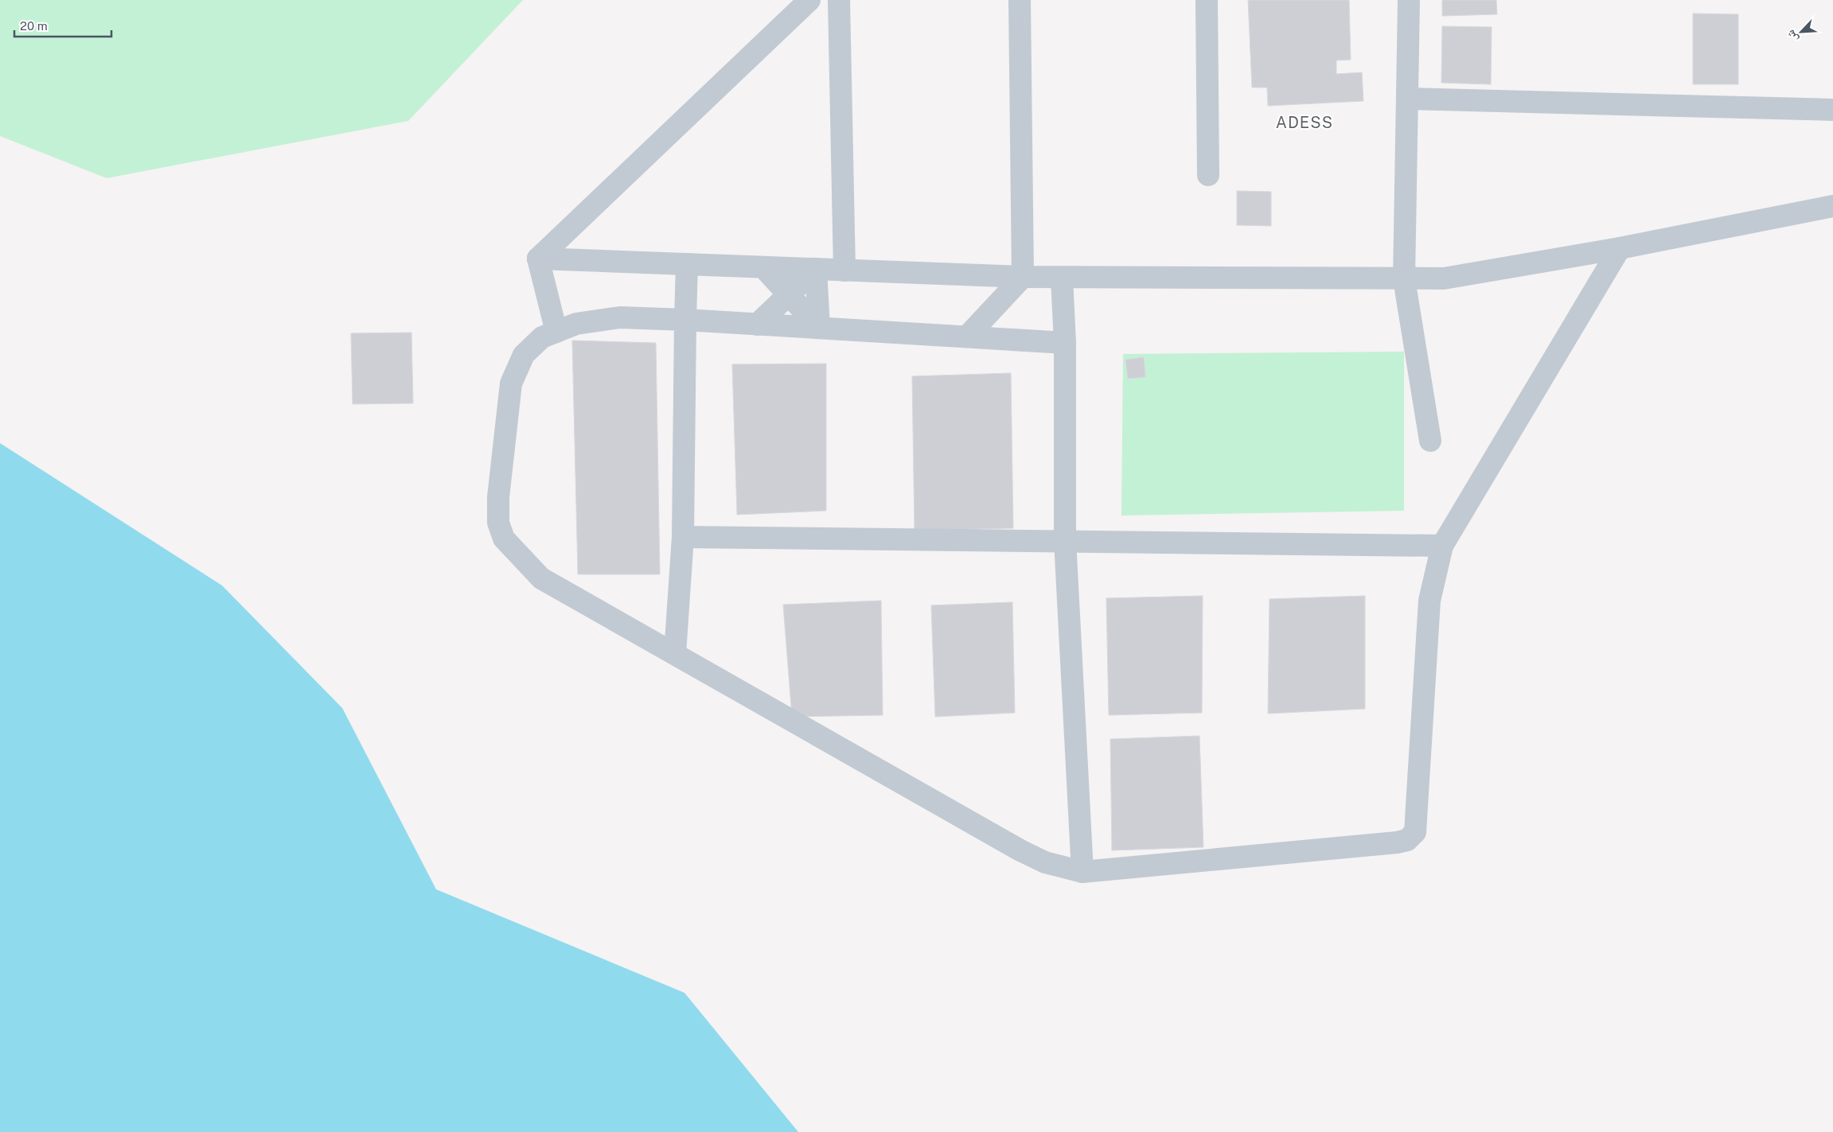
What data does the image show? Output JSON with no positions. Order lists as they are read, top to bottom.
{
  "districts": ["ADESS"],
  "scale_bar": "20 m",
  "north": "bottom left"
}
